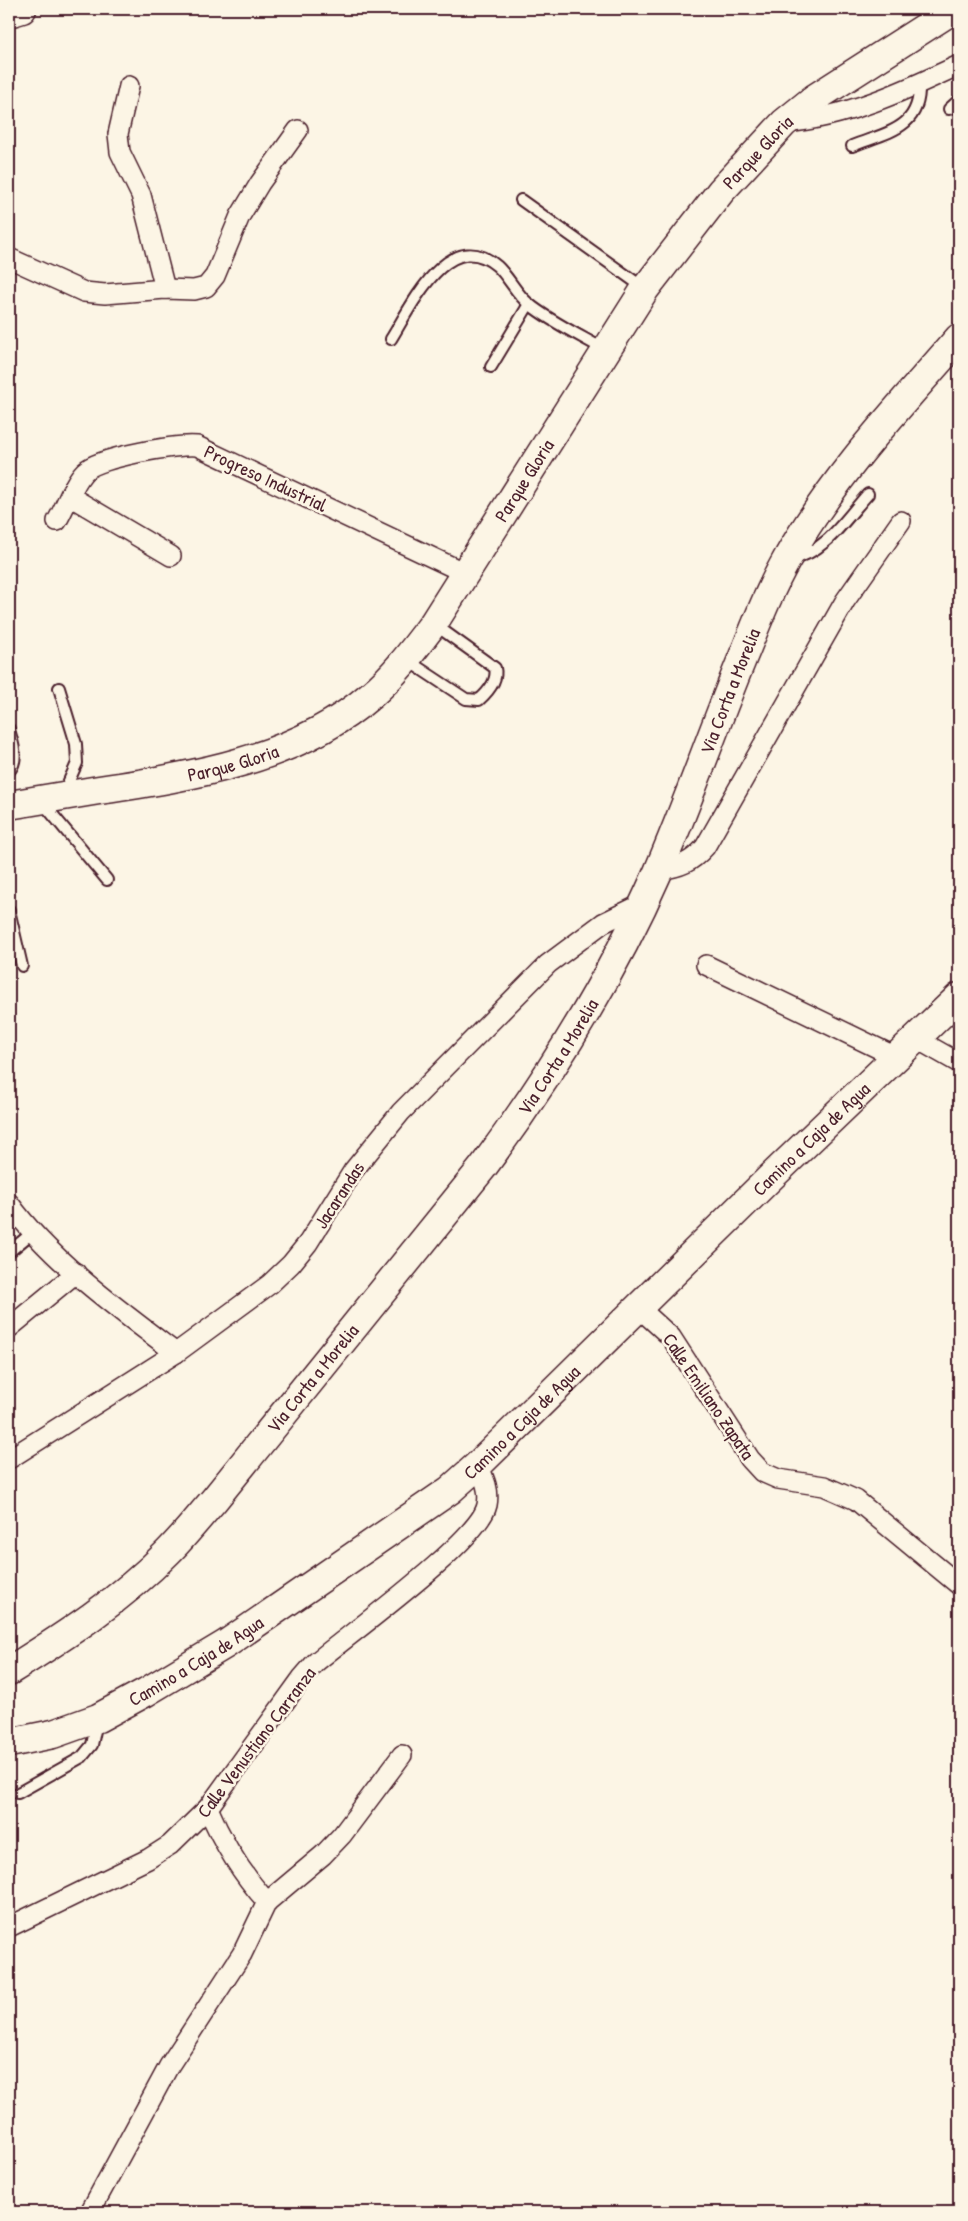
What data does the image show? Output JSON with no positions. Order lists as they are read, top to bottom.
{
  "streets": {
    "main road": ["Parque Gloria", "Via Corta a Morelia", "Camino a Caja de Agua"],
    "street": [
      "Progreso Industrial",
      "Jacarandas",
      "Calle Emiliano Zapata",
      "Calle Venustiano Carranza"
    ]
  },
  "crossings": [
    ["Parque Gloria", "Progreso Industrial"],
    ["Via Corta a Morelia", "Jacarandas"],
    ["Camino a Caja de Agua", "Calle Emiliano Zapata"],
    ["Camino a Caja de Agua", "Calle Venustiano Carranza"]
  ]
}
